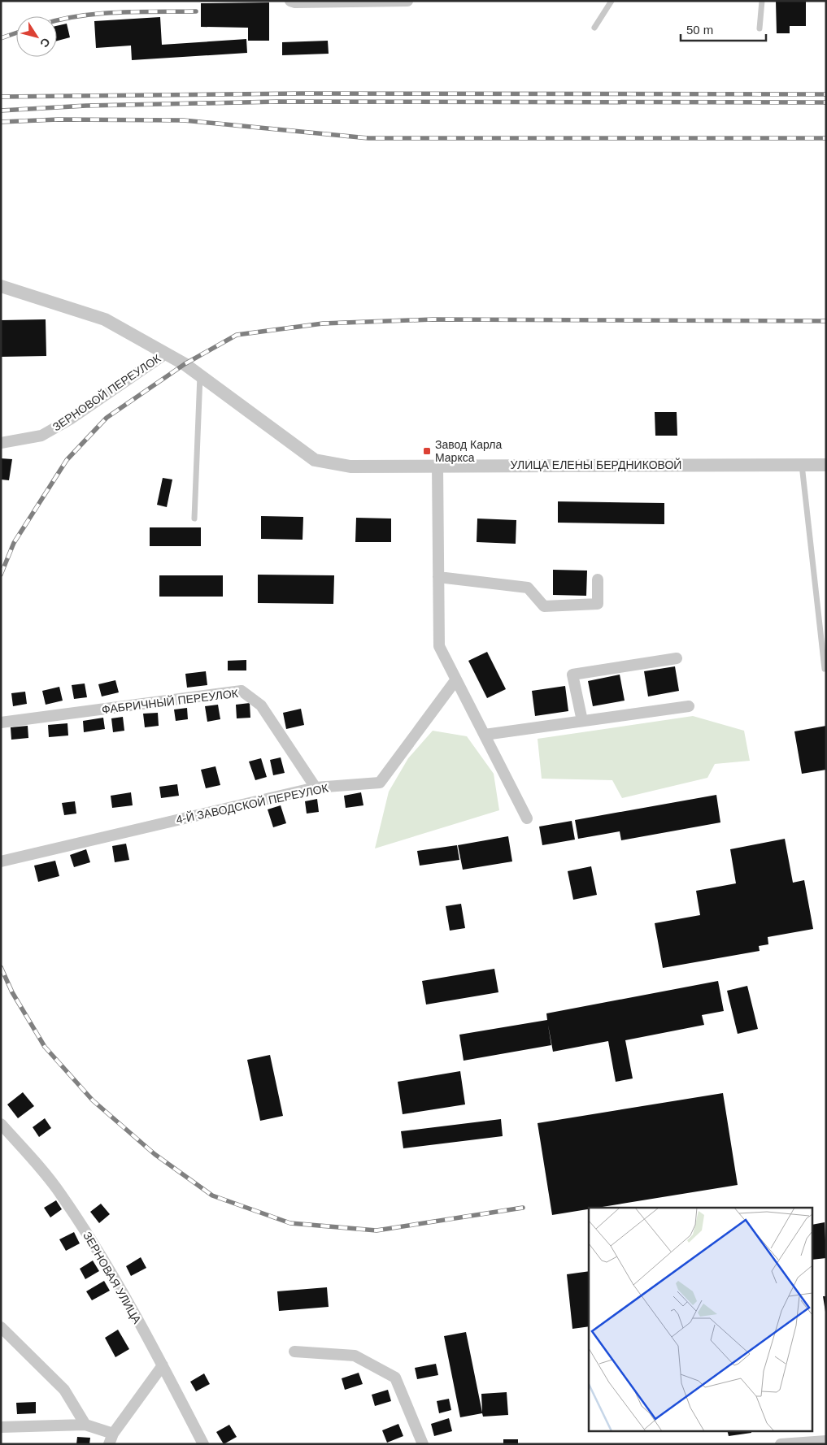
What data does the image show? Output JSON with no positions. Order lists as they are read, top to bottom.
{
  "streets": {
    "street": [
      "ЗЕРНОВОЙ ПЕРЕУЛОК",
      "УЛИЦА ЕЛЕНЫ БЕРДНИКОВОЙ",
      "ФАБРИЧНЫЙ ПЕРЕУЛОК",
      "4-Й ЗАВОДСКОЙ ПЕРЕУЛОК",
      "ЗЕРНОВАЯ УЛИЦА"
    ]
  },
  "crossings": [
    ["ЗЕРНОВОЙ ПЕРЕУЛОК", "УЛИЦА ЕЛЕНЫ БЕРДНИКОВОЙ"],
    ["ФАБРИЧНЫЙ ПЕРЕУЛОК", "4-Й ЗАВОДСКОЙ ПЕРЕУЛОК"]
  ],
  "places": {
    "transit": ["Завод Карла Маркса"]
  },
  "scale_bar": "50 m",
  "north": "bottom right"
}
